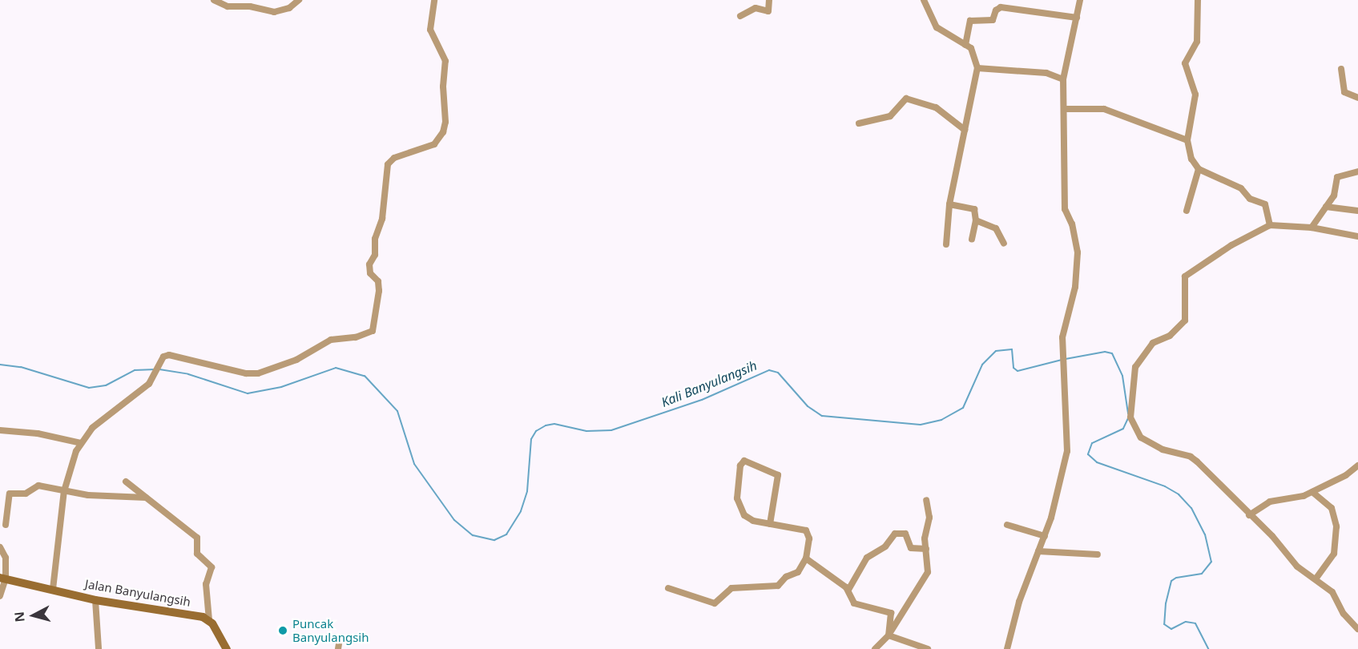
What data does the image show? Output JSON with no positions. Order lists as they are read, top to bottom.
{
  "streets": {
    "street": ["Jalan Banyulangsih"]
  },
  "water": ["Kali Banyulangsih"],
  "places": ["Puncak Banyulangsih"],
  "north": "left"
}
